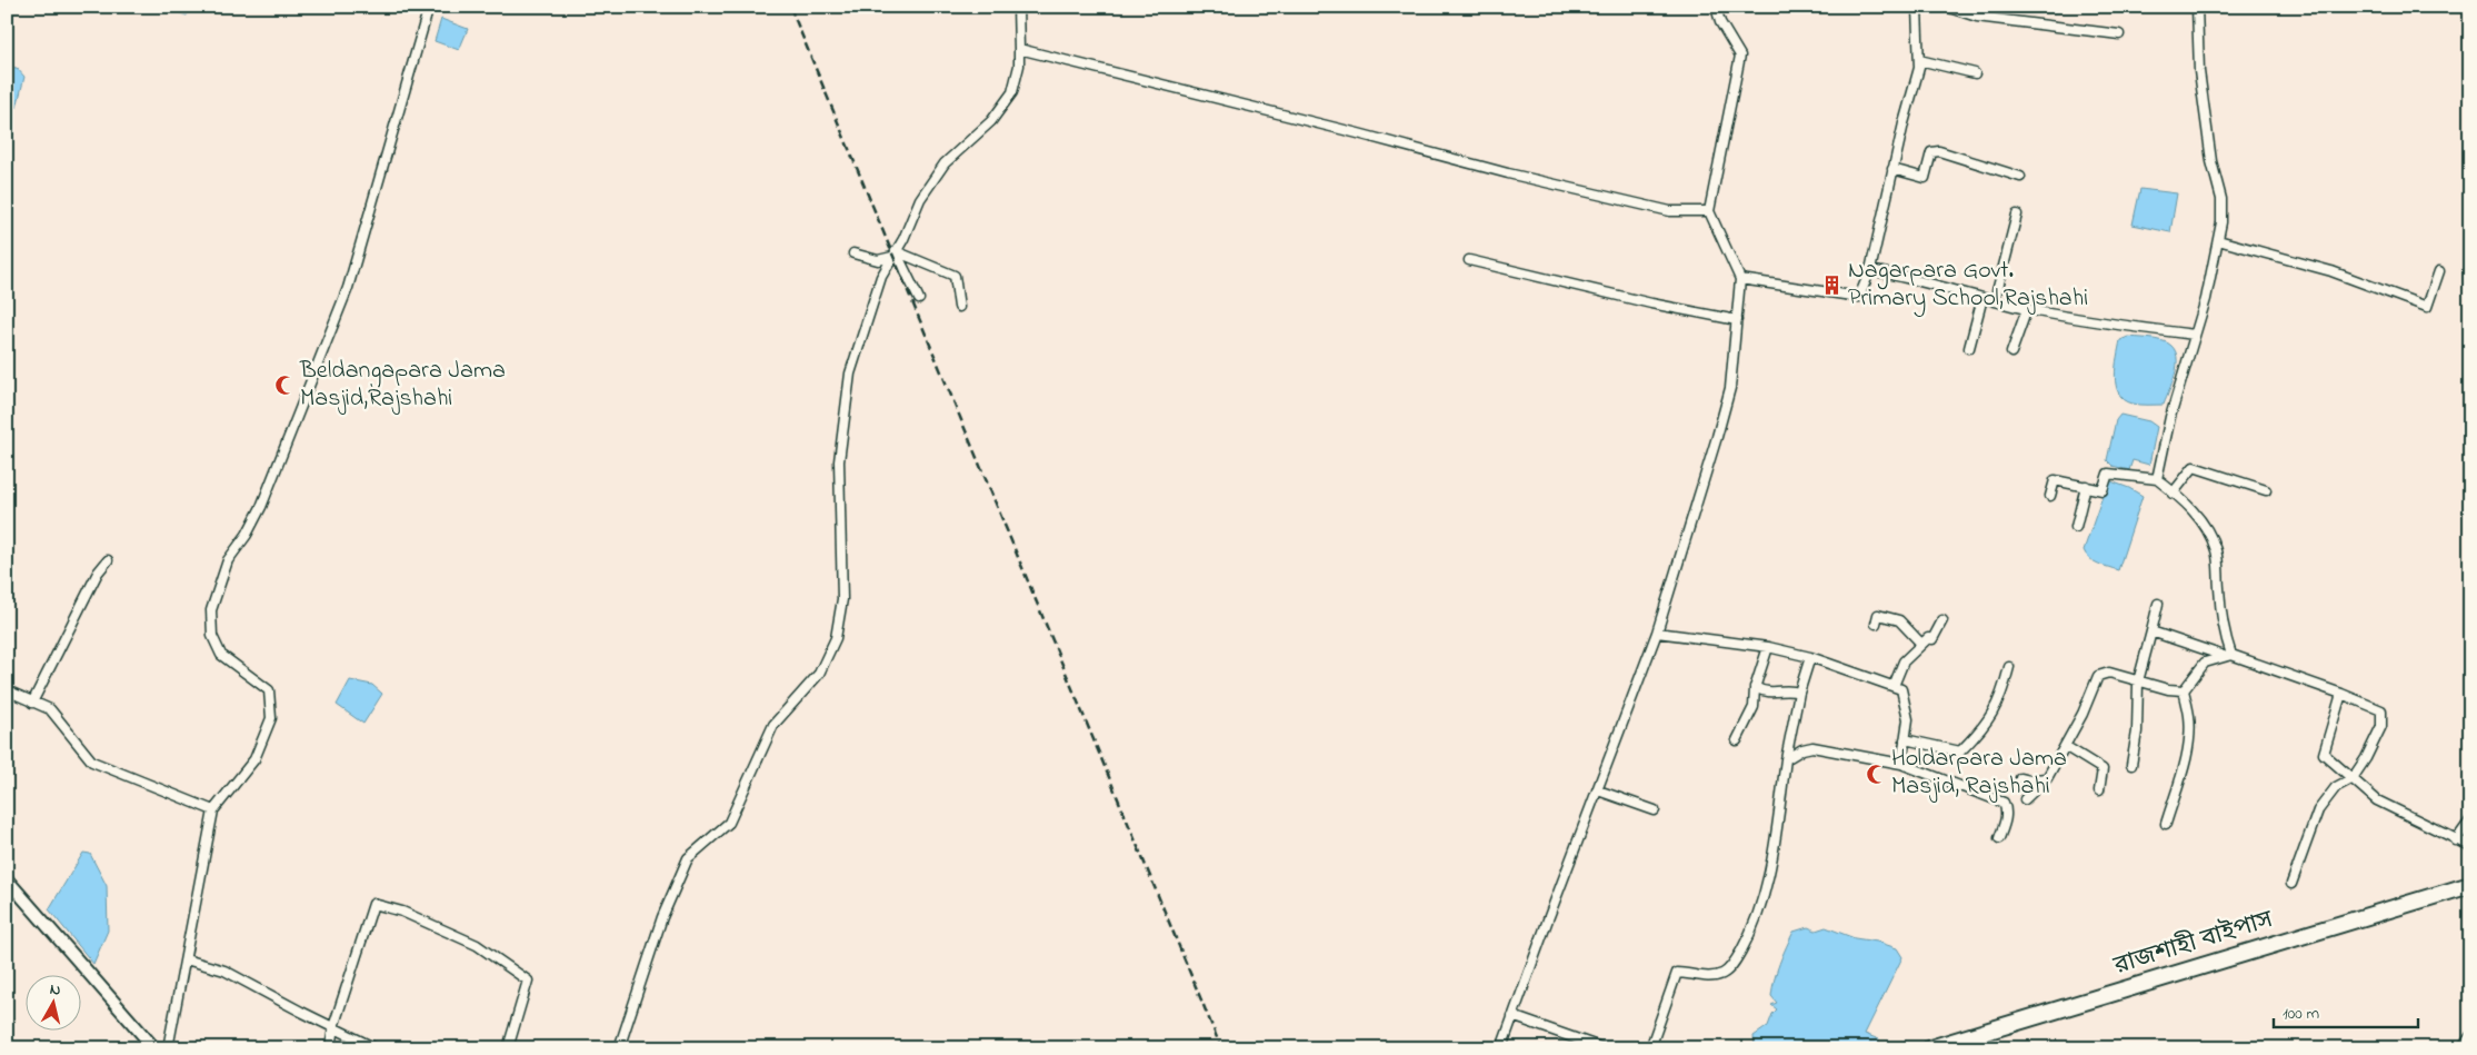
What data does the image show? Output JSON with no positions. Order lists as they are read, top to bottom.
{
  "streets": {
    "highway": ["রাজশাহী বাইপাস"]
  },
  "places": {
    "building": ["Nagarpara Govt. Primary School,Rajshahi"],
    "mosque": ["Beldangapara Jama Masjid,Rajshahi", "Holdarpara Jama Masjid, Rajshahi"]
  },
  "scale_bar": "100 m",
  "north": "top"
}
